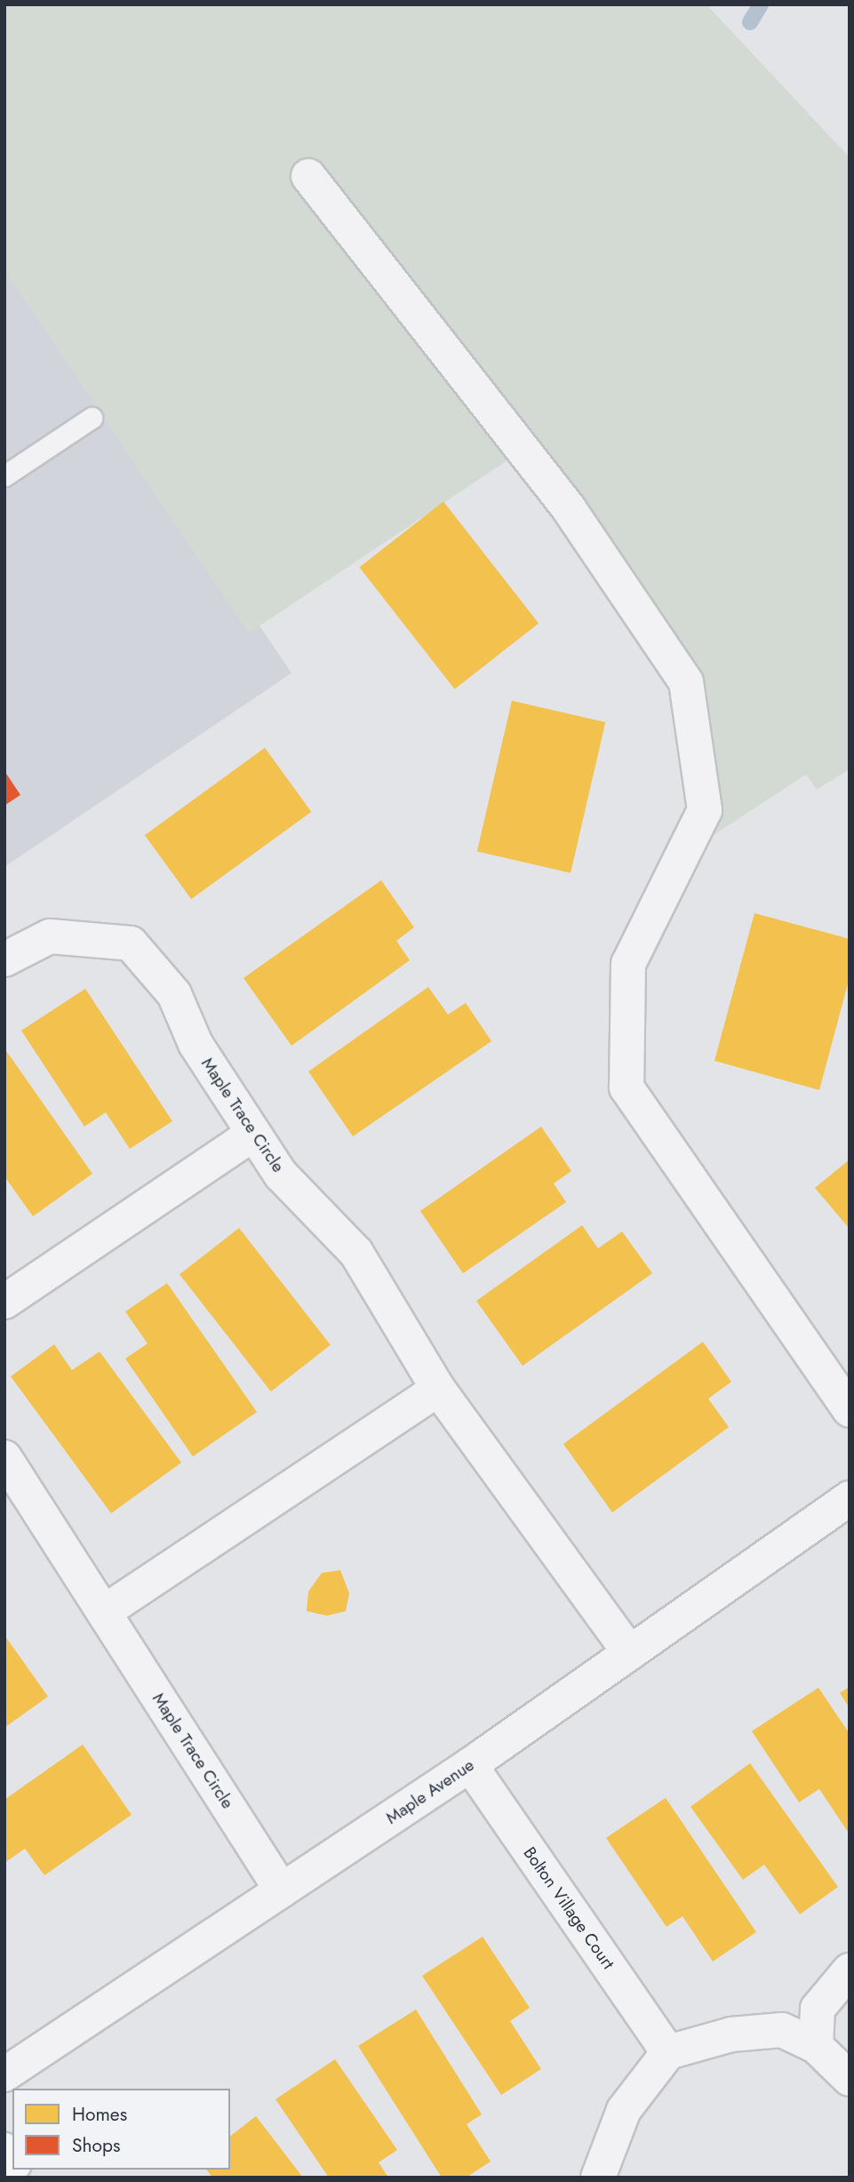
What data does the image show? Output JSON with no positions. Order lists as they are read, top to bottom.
{
  "streets": {
    "street": ["Maple Trace Circle", "Maple Avenue", "Bolton Village Court"]
  },
  "crossings": [
    ["Maple Trace Circle", "Maple Avenue"],
    ["Maple Avenue", "Bolton Village Court"]
  ],
  "legend": ["Homes", "Shops"]
}
